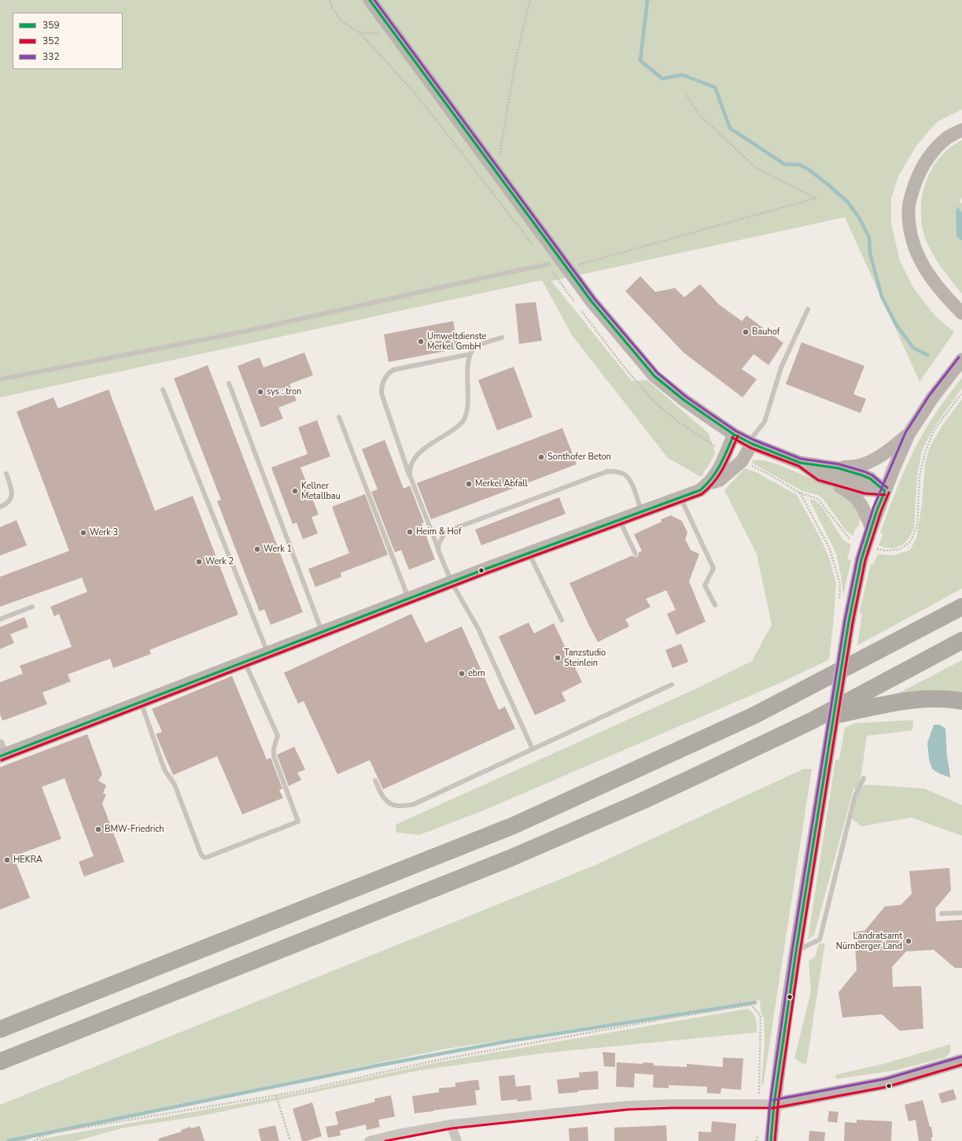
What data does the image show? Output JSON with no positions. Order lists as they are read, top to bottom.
{
  "places": [
    "Bauhof",
    "Umweltdienste Merkel GmbH",
    "sys : tron",
    "Sonthofer Beton",
    "Merkel Abfall",
    "Kellner Metallbau",
    "Heim & Hof",
    "Werk 3",
    "Werk 1",
    "Werk 2",
    "Tanzstudio Steinlein",
    "ebm",
    "BMW-Friedrich",
    "HEKRA",
    "Landratsamt Nürnberger Land"
  ],
  "lines": ["transit line 359", "transit line 332", "transit line 352"],
  "legend": ["359", "352", "332"]
}
